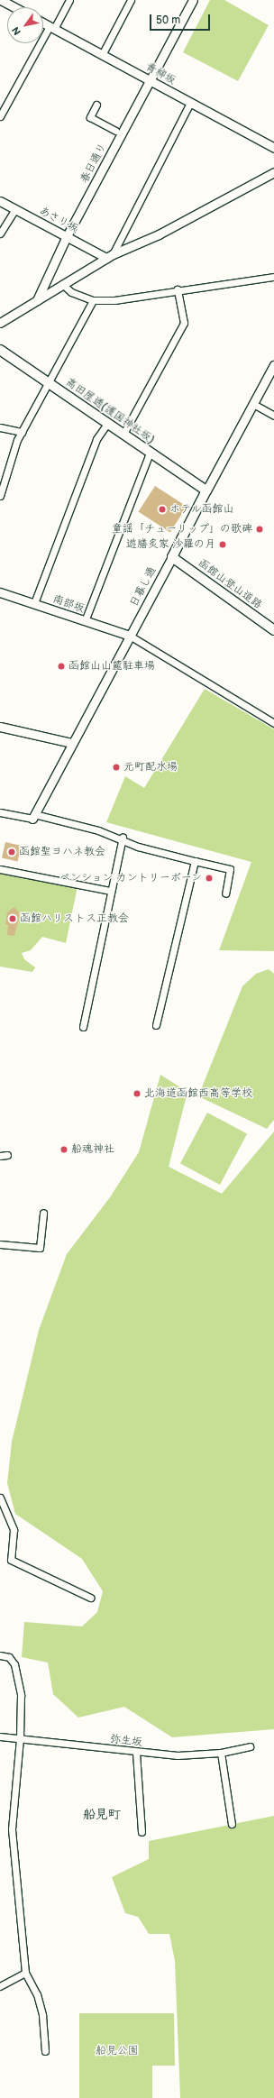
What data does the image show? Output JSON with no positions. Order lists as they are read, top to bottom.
{
  "streets": {
    "main road": ["高田屋通(護国神社坂)", "函館山登山道路", "日暮し通"],
    "street": [
      "青柳坂",
      "春日通り",
      "あさり坂",
      "南部坂",
      "弥生坂"
    ]
  },
  "crossings": [
    ["青柳坂", "春日通り"],
    ["春日通り", "あさり坂"],
    ["高田屋通(護国神社坂)", "日暮し通"],
    ["函館山登山道路", "日暮し通"],
    ["日暮し通", "南部坂"]
  ],
  "districts": ["船見町"],
  "parks": ["船見公園"],
  "places": [
    "ホテル函館山",
    "童謡「チューリップ」の歌碑",
    "遊膳炙家 沙羅の月",
    "函館山山麓駐車場",
    "元町配水場",
    "函館聖ヨハネ教会",
    "ペンション カントリーボーン",
    "函館ハリストス正教会",
    "北海道函館西高等学校",
    "船魂神社"
  ],
  "scale_bar": "50 m",
  "north": "bottom left"
}
